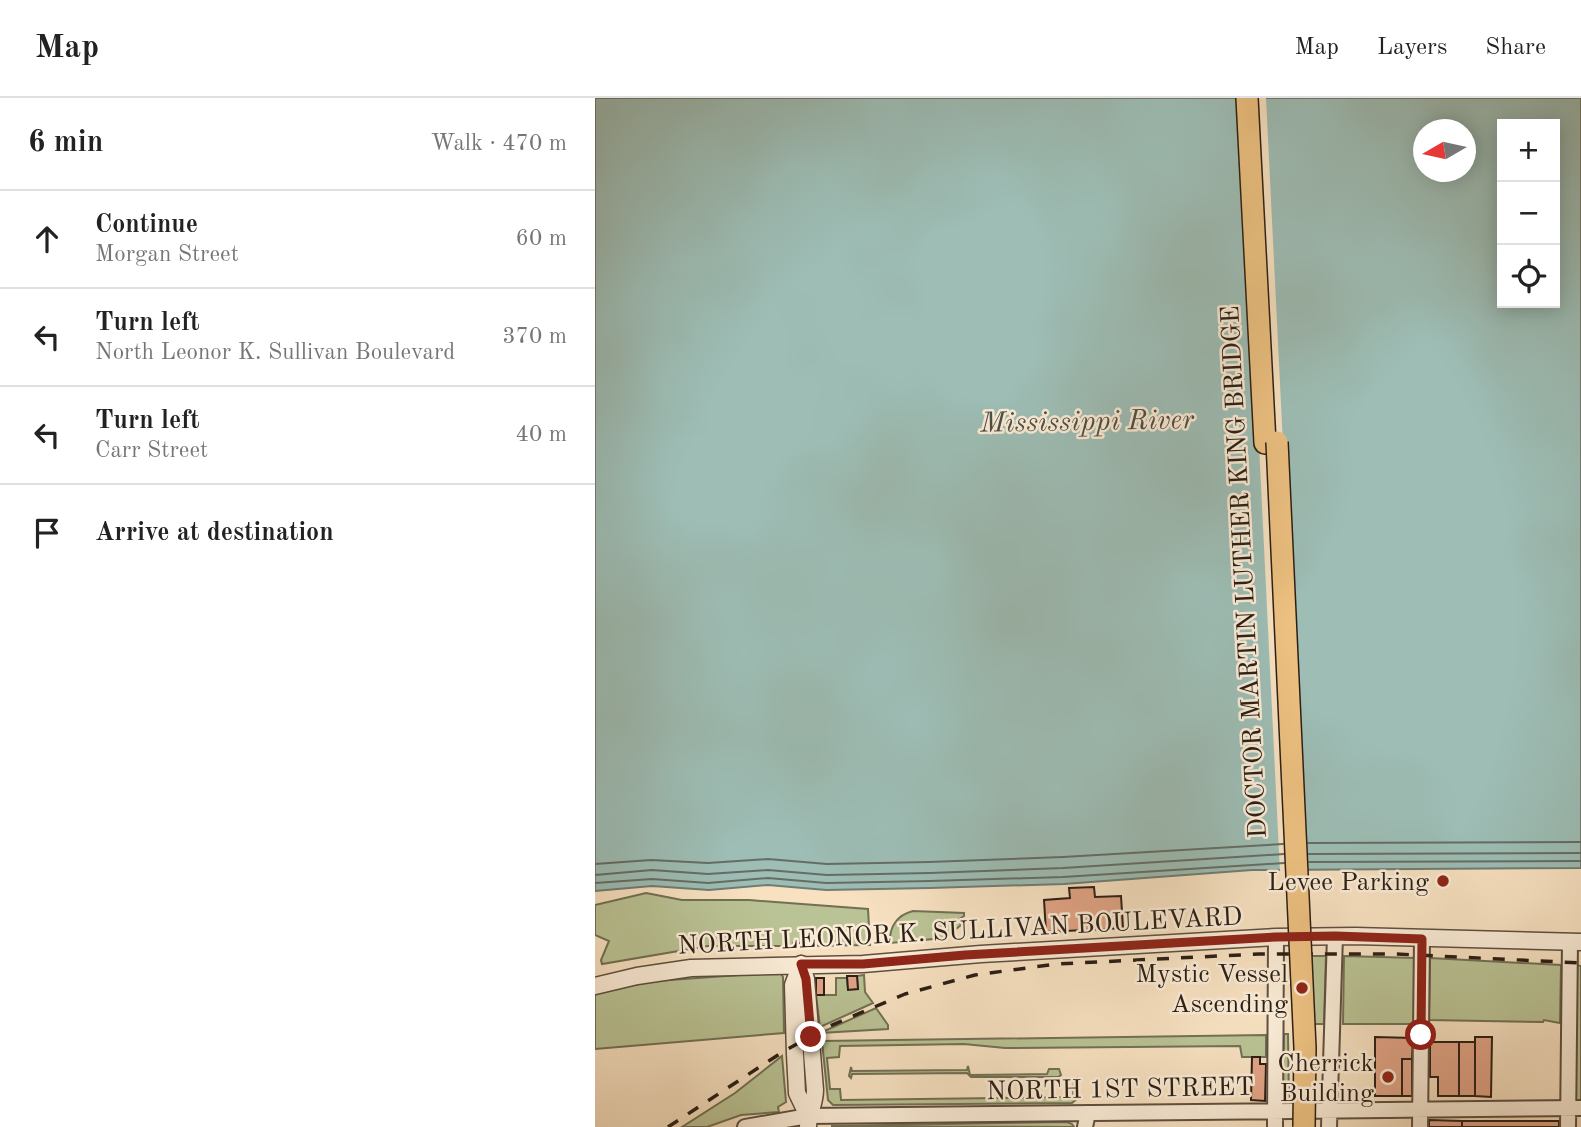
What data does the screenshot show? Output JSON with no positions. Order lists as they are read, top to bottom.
{
  "streets": {
    "main road": ["DOCTOR MARTIN LUTHER KING BRIDGE"],
    "street": ["NORTH LEONOR K. SULLIVAN BOULEVARD", "NORTH 1ST STREET"]
  },
  "water": ["Mississippi River"],
  "places": ["Levee Parking", "Mystic Vessel Ascending", "Cherrick Building"],
  "north": "left",
  "page": {
    "header": "Map",
    "nav": ["Map", "Layers", "Share"],
    "heading": ["6 min", "Walk · 470 m"],
    "map_buttons": ["+", "−"],
    "list": [
      ["Continue", "Morgan Street", "60 m"],
      ["Turn left", "North Leonor K. Sullivan Boulevard", "370 m"],
      ["Turn left", "Carr Street", "40 m"],
      "Arrive at destination"
    ]
  }
}
